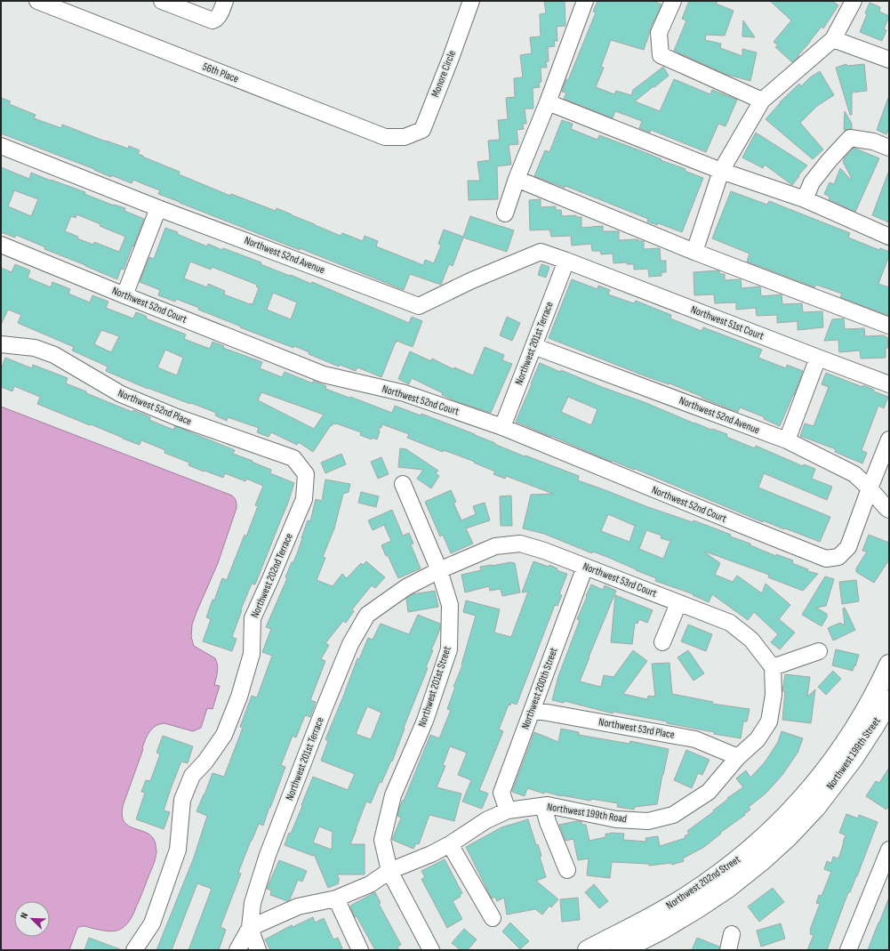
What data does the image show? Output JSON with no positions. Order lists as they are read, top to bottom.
{
  "streets": {
    "main road": ["Northwest 199th Street", "Northwest 202nd Street"],
    "street": [
      "56th Place",
      "Monore Circle",
      "Northwest 52nd Avenue",
      "Northwest 52nd Court",
      "Northwest 51st Court",
      "Northwest 201st Terrace",
      "Northwest 52nd Place",
      "Northwest 202nd Terrace",
      "Northwest 53rd Court",
      "Northwest 201st Street",
      "Northwest 200th Street",
      "Northwest 53rd Place",
      "Northwest 199th Road"
    ]
  },
  "crossings": [
    ["56th Place", "Monore Circle"],
    ["Northwest 52nd Avenue", "Northwest 52nd Court"],
    ["Northwest 52nd Avenue", "Northwest 51st Court"],
    ["Northwest 52nd Avenue", "Northwest 201st Terrace"],
    ["Northwest 52nd Court", "Northwest 201st Terrace"],
    ["Northwest 51st Court", "Northwest 201st Terrace"],
    ["Northwest 201st Terrace", "Northwest 53rd Court"],
    ["Northwest 201st Terrace", "Northwest 199th Road"],
    ["Northwest 52nd Place", "Northwest 202nd Terrace"],
    ["Northwest 53rd Court", "Northwest 201st Street"],
    ["Northwest 53rd Court", "Northwest 200th Street"],
    ["Northwest 53rd Court", "Northwest 199th Road"],
    ["Northwest 201st Street", "Northwest 199th Road"],
    ["Northwest 200th Street", "Northwest 53rd Place"],
    ["Northwest 200th Street", "Northwest 199th Road"],
    ["Northwest 53rd Place", "Northwest 199th Road"],
    ["Northwest 199th Street", "Northwest 202nd Street"]
  ],
  "north": "top left"
}
